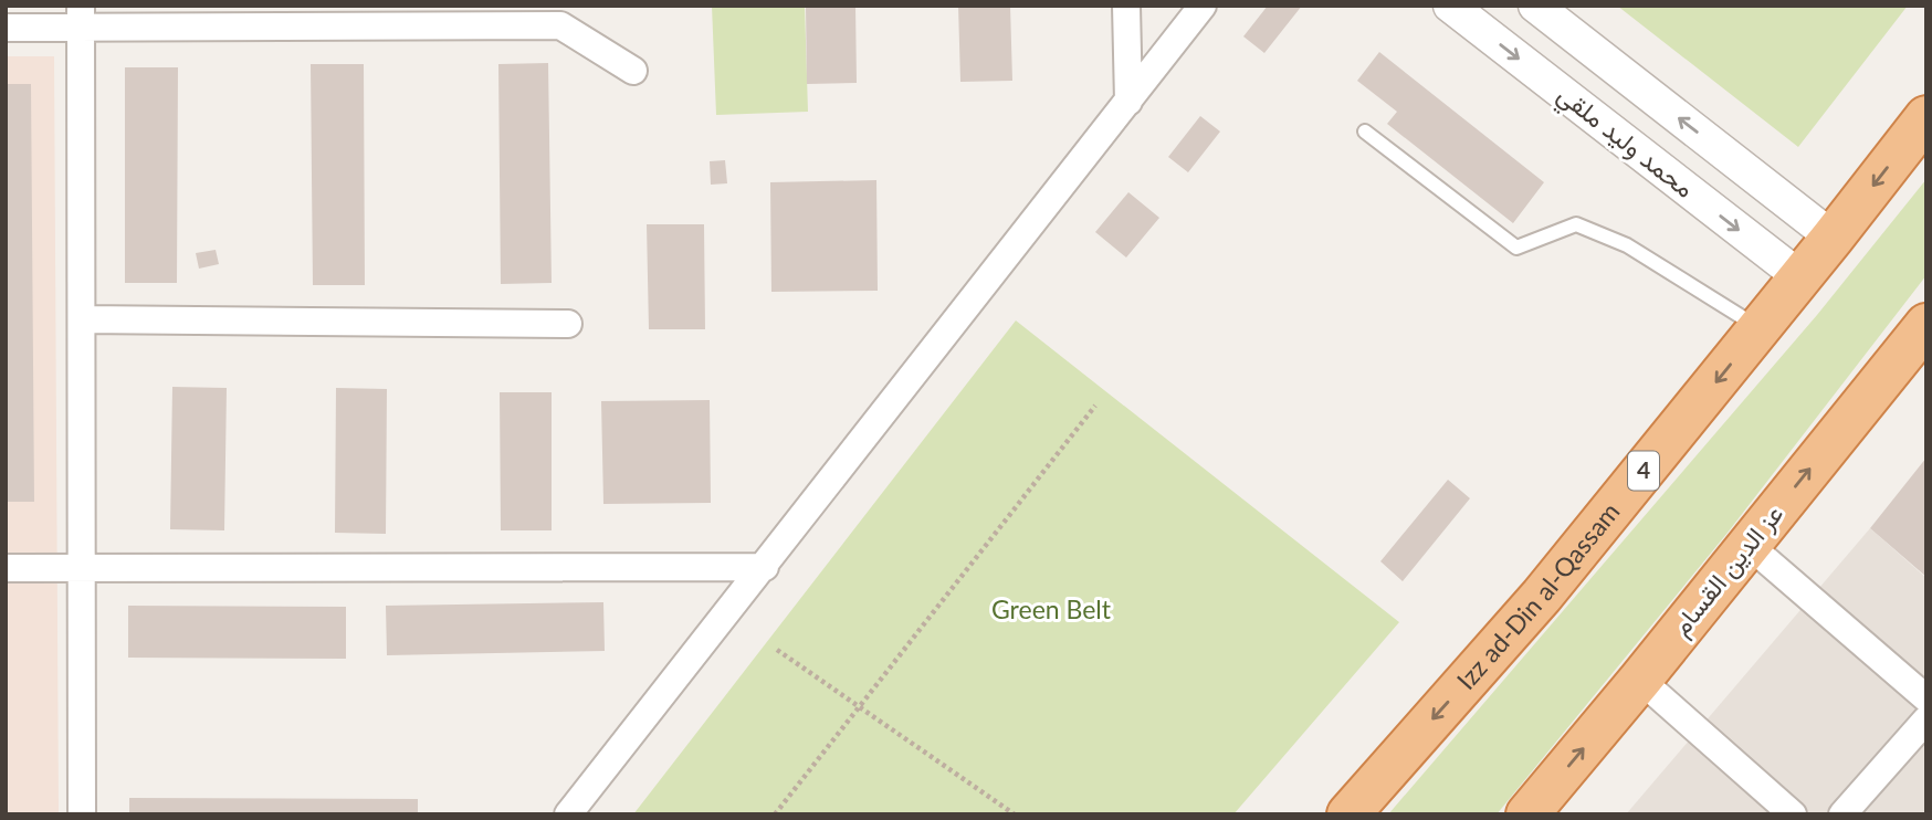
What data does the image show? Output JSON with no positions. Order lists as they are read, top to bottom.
{
  "streets": {
    "highway": ["4", "عز الدين القسام", "Izz ad-Din al-Qassam"],
    "street": ["محمد وليد ملقي"]
  },
  "crossings": [
    ["محمد وليد ملقي", "Izz ad-Din al-Qassam"]
  ],
  "one_way": ["عز الدين القسام", "Izz ad-Din al-Qassam"],
  "parks": ["Green Belt"]
}
